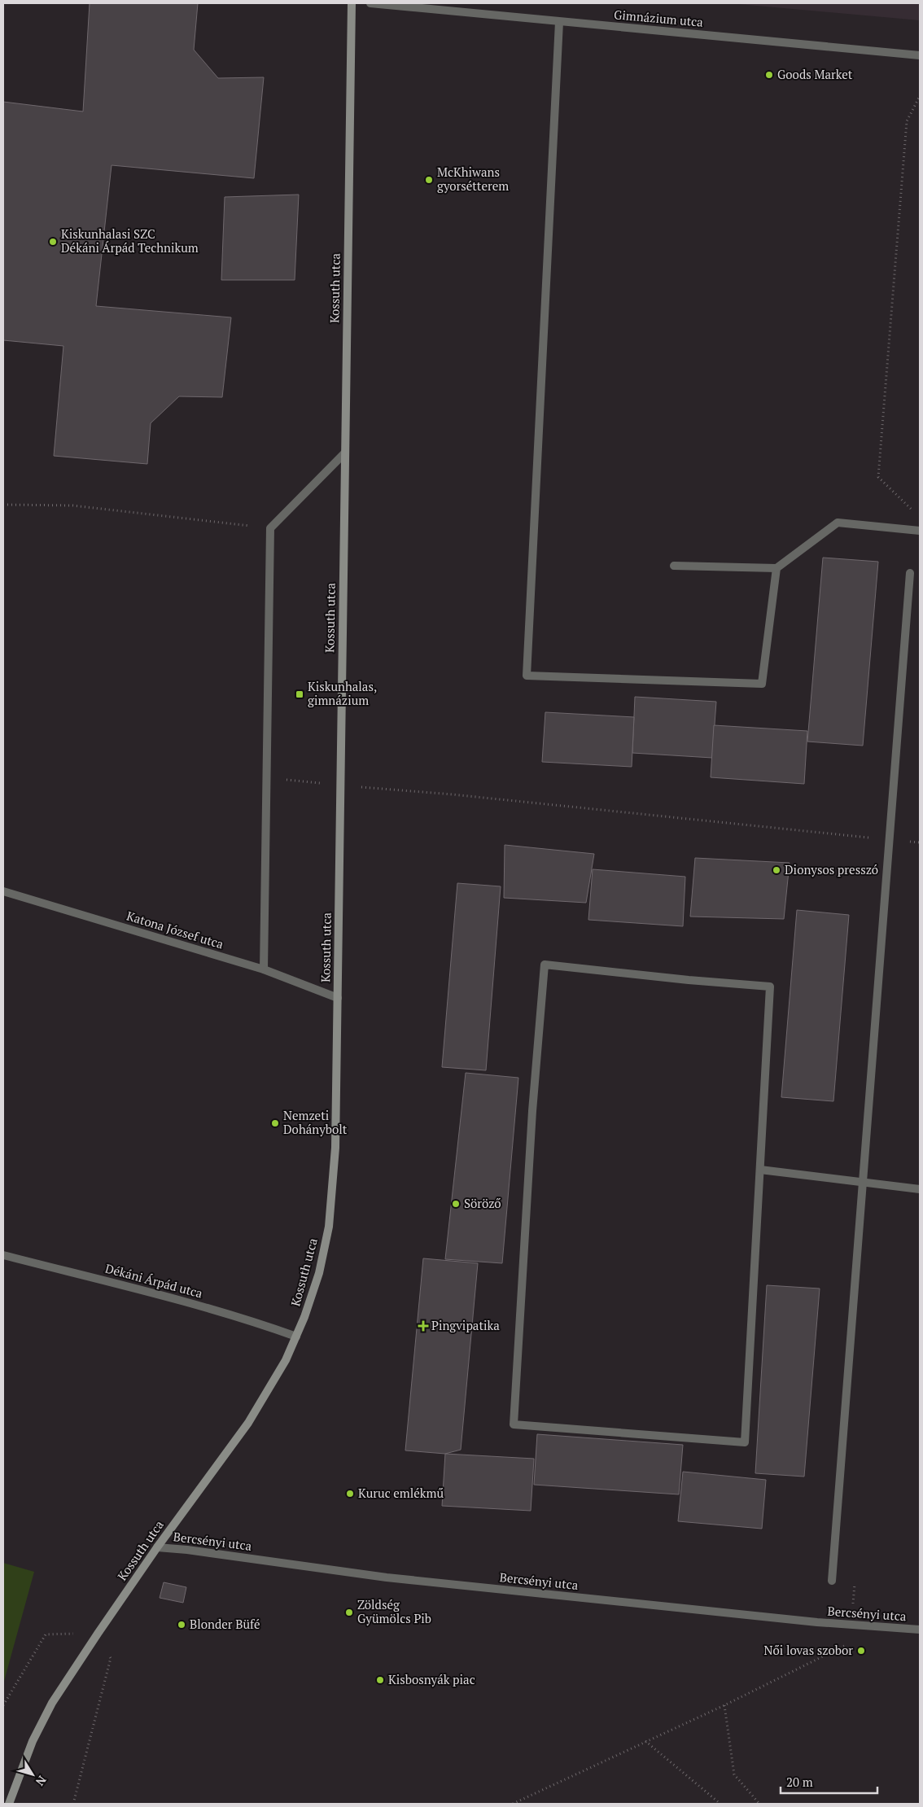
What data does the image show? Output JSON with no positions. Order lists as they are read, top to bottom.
{
  "streets": {
    "main road": ["Kossuth utca"],
    "street": [
      "Gimnázium utca",
      "Katona József utca",
      "Dékáni Árpád utca",
      "Bercsényi utca"
    ]
  },
  "crossings": [
    ["Kossuth utca", "Katona József utca"],
    ["Kossuth utca", "Dékáni Árpád utca"],
    ["Kossuth utca", "Bercsényi utca"]
  ],
  "places": {
    "other": [
      "Goods Market",
      "McKhiwans gyorsétterem",
      "Kiskunhalasi SZC Dékáni Árpád Technikum",
      "Dionysos presszó",
      "Nemzeti Dohánybolt",
      "Söröző",
      "Kuruc emlékmű",
      "Zöldség Gyümölcs Pib",
      "Blonder Büfé",
      "Női lovas szobor",
      "Kisbosnyák piac"
    ],
    "transit": ["Kiskunhalas, gimnázium"],
    "health": ["Pingvipatika"]
  },
  "scale_bar": "20 m",
  "north": "bottom right"
}
